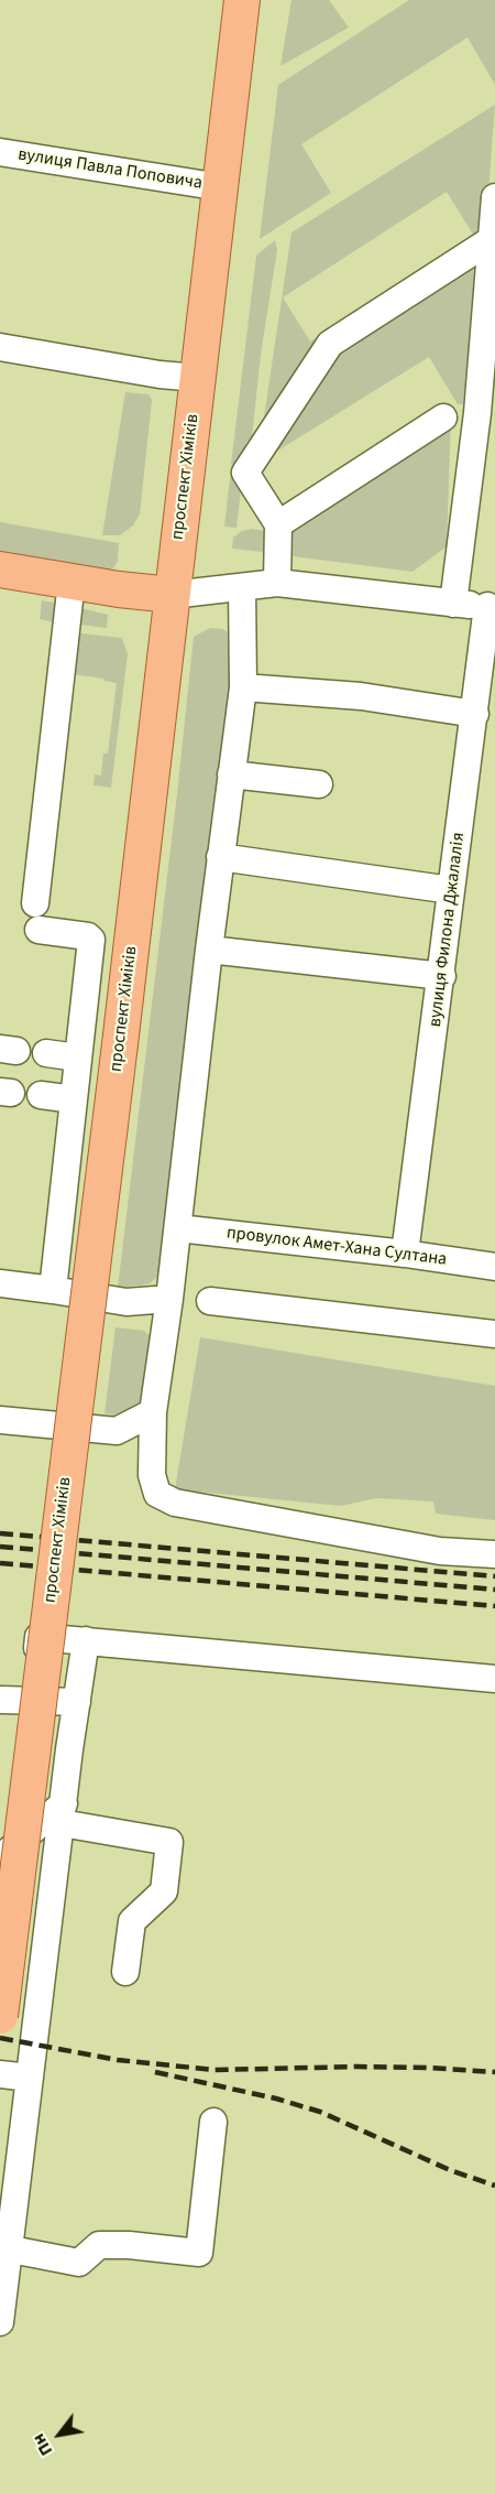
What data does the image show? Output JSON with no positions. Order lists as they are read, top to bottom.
{
  "streets": {
    "main road": ["проспект Хіміків"],
    "street": ["вулиця Павла Поповича", "вулиця Филона Джалалія", "провулок Амет-Хана Султана"]
  },
  "crossings": [
    ["вулиця Павла Поповича", "проспект Хіміків"],
    ["вулиця Филона Джалалія", "провулок Амет-Хана Султана"]
  ],
  "north": "bottom left"
}
